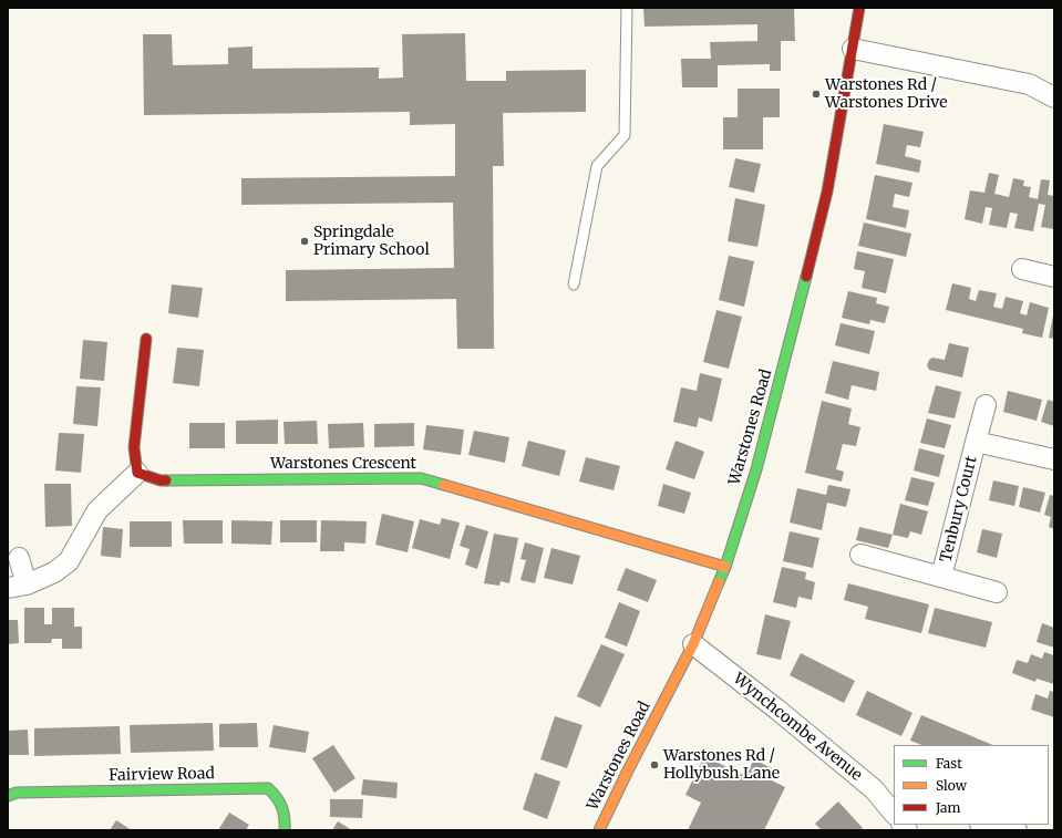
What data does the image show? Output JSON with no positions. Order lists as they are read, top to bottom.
{
  "streets": {
    "street": [
      "Warstones Road",
      "Warstones Crescent",
      "Tenbury Court",
      "Wynchcombe Avenue",
      "Fairview Road"
    ]
  },
  "crossings": [
    ["Warstones Road", "Warstones Crescent"],
    ["Warstones Road", "Wynchcombe Avenue"]
  ],
  "places": ["Warstones Rd / Warstones Drive", "Springdale Primary School", "Warstones Rd / Hollybush Lane"],
  "legend": ["Fast", "Slow", "Jam"]
}
